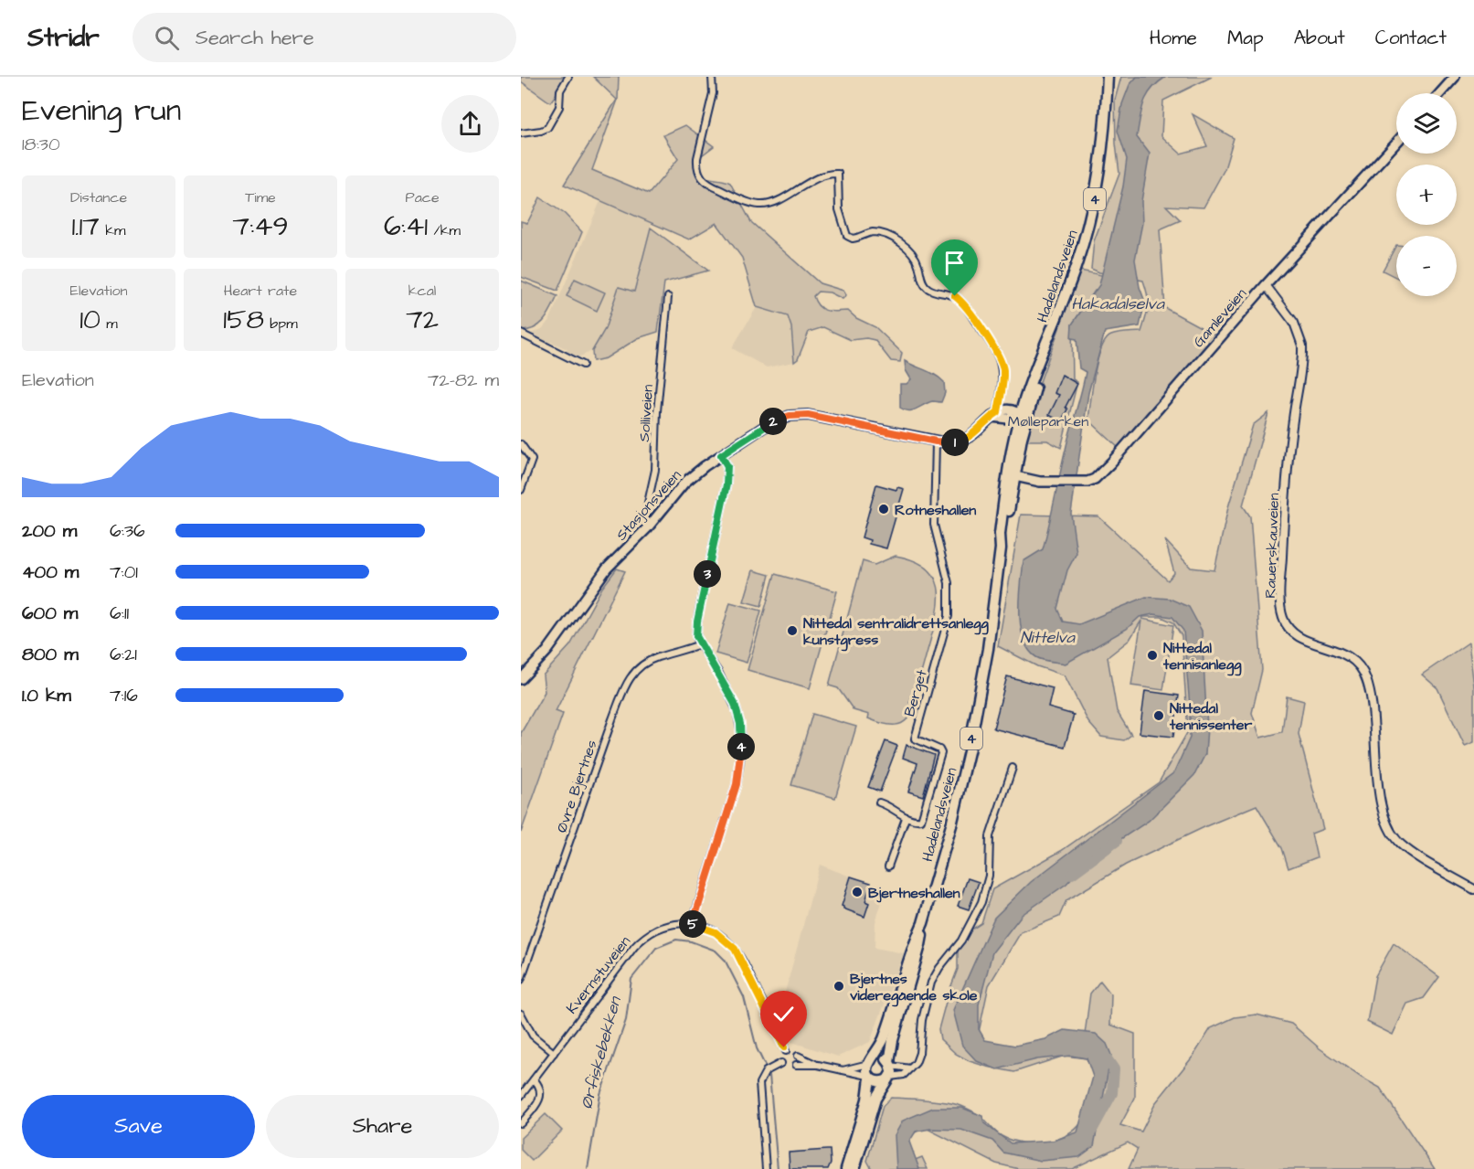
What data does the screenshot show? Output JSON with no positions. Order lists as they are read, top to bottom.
{
  "streets": {
    "highway": ["4", "Hadelandsveien"],
    "main road": ["Gamleveien", "Stasjonsveien"],
    "street": [
      "Solliveien",
      "Rauerskauveien",
      "Berget",
      "Øvre Bjertnes",
      "Kvernstuveien"
    ]
  },
  "crossings": [
    ["4", "Hadelandsveien"],
    ["Hadelandsveien", "Gamleveien"],
    ["Gamleveien", "Rauerskauveien"],
    ["Solliveien", "Stasjonsveien"],
    ["Stasjonsveien", "Berget"]
  ],
  "water": ["Hakadalselva", "Nittelva", "Ørfiskebekken"],
  "parks": ["Mølleparken"],
  "places": [
    "Rotneshallen",
    "Nittedal sentralidrettsanlegg kunstgress",
    "Nittedal tennisanlegg",
    "Nittedal tennissenter",
    "Bjertneshallen",
    "Bjertnes videregående skole"
  ],
  "page": {
    "header": "Stridr",
    "search": "Search here",
    "nav": [
      "Home",
      "Map",
      "About",
      "Contact"
    ],
    "heading": ["Evening run", "18:30"],
    "map_buttons": ["+", "−"],
    "stats": [
      ["Distance", "1.17 km"],
      ["Time", "7:49"],
      ["Pace", "6:41 /km"],
      ["Elevation", "10 m"],
      ["Heart rate", "158 bpm"],
      ["kcal", "72"]
    ],
    "chart": ["Elevation", "72–82 m"],
    "pins": [
      "2",
      "1",
      "3",
      "4",
      "5"
    ],
    "list": [
      {
        "name": "200 m",
        "note": "6:36"
      },
      {
        "name": "400 m",
        "note": "7:01"
      },
      {
        "name": "600 m",
        "note": "6:11"
      },
      {
        "name": "800 m",
        "note": "6:21"
      },
      {
        "name": "1.0 km",
        "note": "7:16"
      }
    ],
    "buttons": ["Save", "Share"]
  }
}
